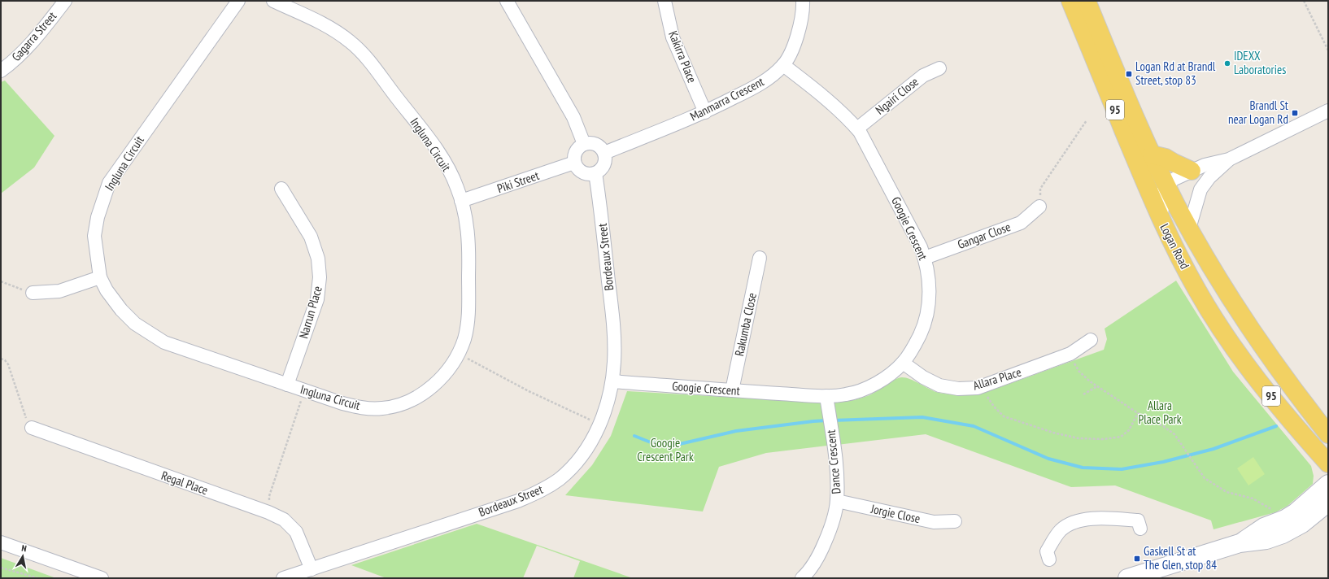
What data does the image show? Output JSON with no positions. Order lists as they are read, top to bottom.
{
  "streets": {
    "main road": ["95", "Logan Road"],
    "street": [
      "Gagarra Street",
      "Kakirra Place",
      "Ngairi Close",
      "Manmarra Crescent",
      "Ingluna Circuit",
      "Piki Street",
      "Googie Crescent",
      "Gangar Close",
      "Bordeaux Street",
      "Narrun Place",
      "Rakumba Close",
      "Allara Place",
      "Dance Crescent",
      "Regal Place",
      "Jorgie Close"
    ]
  },
  "crossings": [
    ["Kakirra Place", "Manmarra Crescent"],
    ["Ngairi Close", "Googie Crescent"],
    ["Manmarra Crescent", "Piki Street"],
    ["Manmarra Crescent", "Googie Crescent"],
    ["Manmarra Crescent", "Bordeaux Street"],
    ["Ingluna Circuit", "Piki Street"],
    ["Ingluna Circuit", "Narrun Place"],
    ["Piki Street", "Bordeaux Street"],
    ["Googie Crescent", "Gangar Close"],
    ["Googie Crescent", "Bordeaux Street"],
    ["Googie Crescent", "Rakumba Close"],
    ["Googie Crescent", "Allara Place"],
    ["Googie Crescent", "Dance Crescent"],
    ["Bordeaux Street", "Regal Place"],
    ["Dance Crescent", "Jorgie Close"]
  ],
  "parks": ["Allara Place Park", "Googie Crescent Park"],
  "places": {
    "other": ["IDEXX Laboratories"],
    "transit": ["Logan Rd at Brandl Street, stop 83", "Brandl St near Logan Rd", "Gaskell St at The Glen, stop 84"]
  },
  "north": "top"
}
